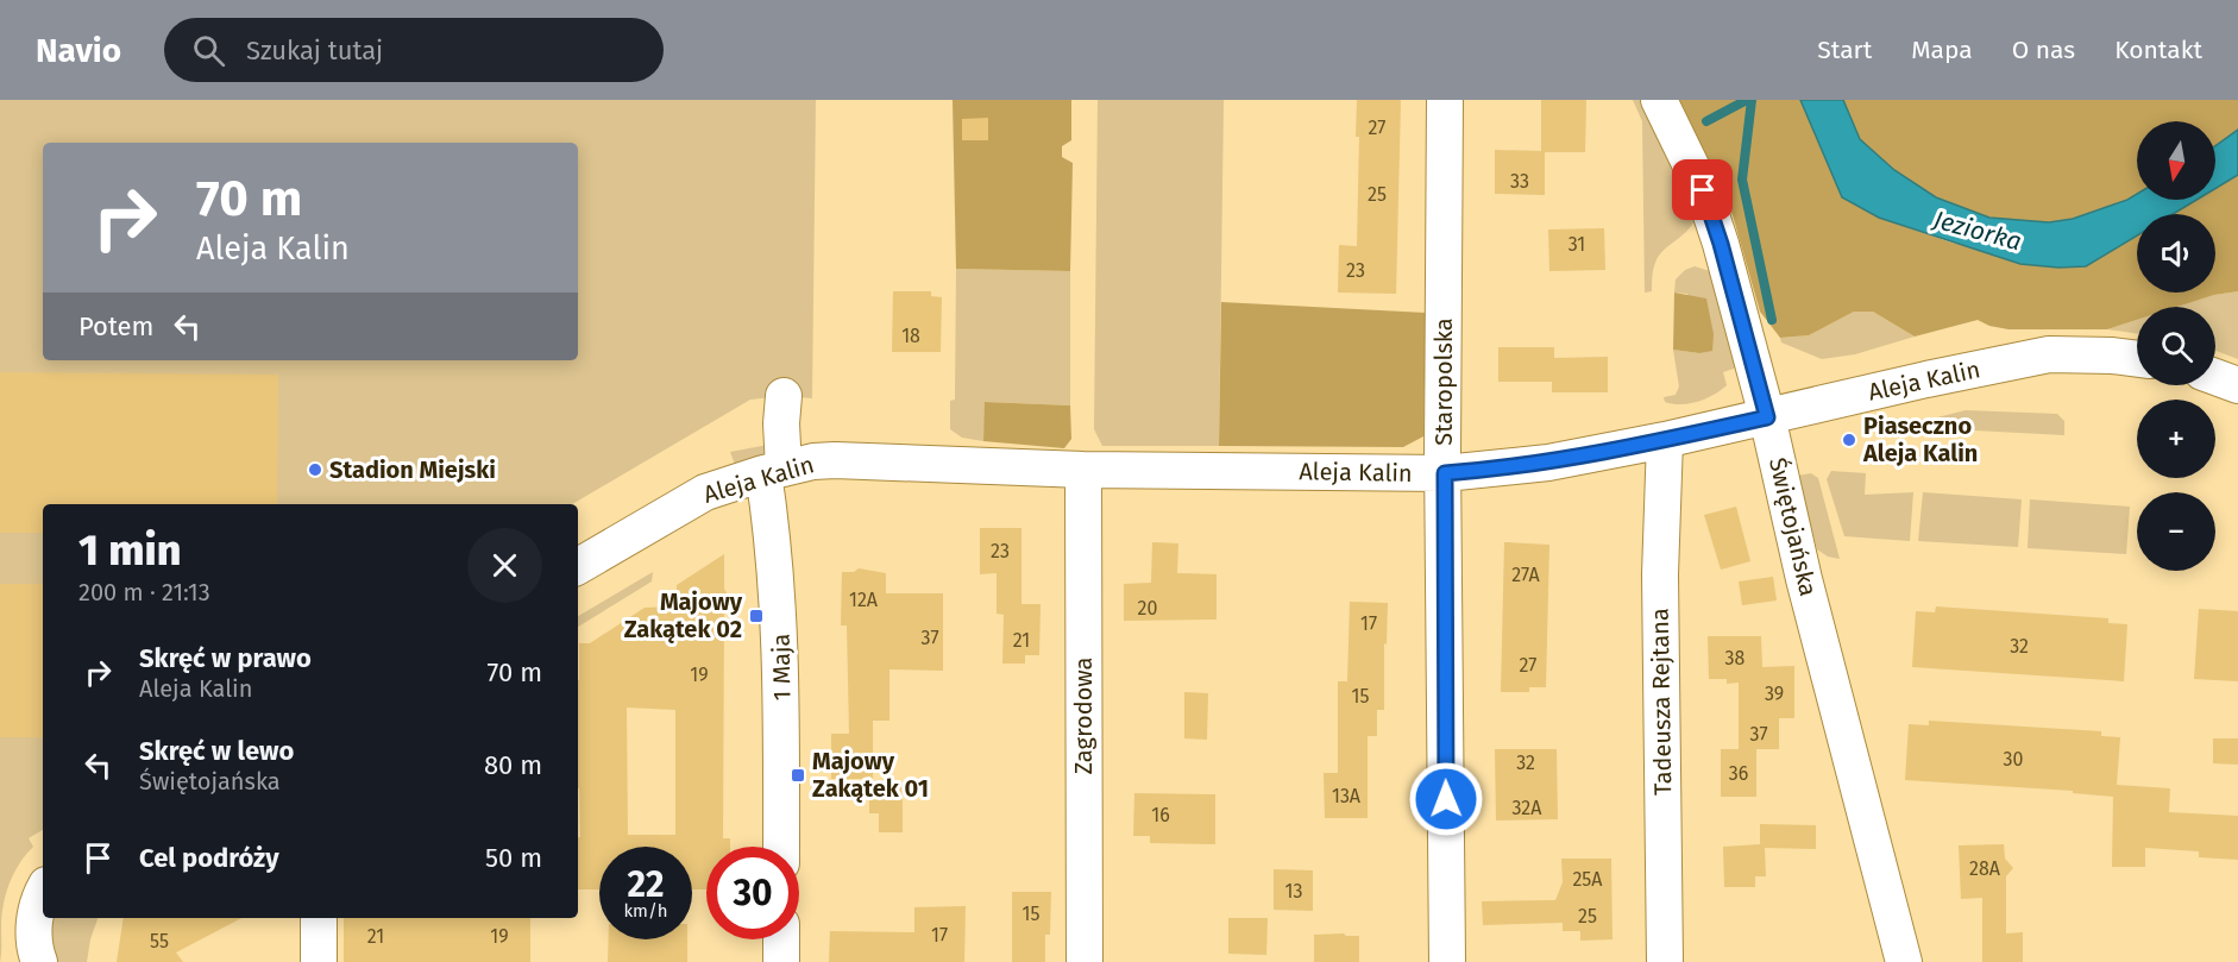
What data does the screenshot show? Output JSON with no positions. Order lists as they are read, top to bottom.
{
  "streets": {
    "street": [
      "Aleja Kalin",
      "Staropolska",
      "Świętojańska",
      "1 Maja",
      "Tadeusza Rejtana",
      "Zagrodowa"
    ]
  },
  "crossings": [
    ["Aleja Kalin", "Staropolska"],
    ["Aleja Kalin", "Świętojańska"],
    ["Aleja Kalin", "1 Maja"],
    ["Aleja Kalin", "Tadeusza Rejtana"],
    ["Aleja Kalin", "Zagrodowa"]
  ],
  "water": ["Jeziorka"],
  "places": {
    "other": ["Piaseczno Aleja Kalin", "Stadion Miejski"],
    "transit": ["Majowy Zakątek 02", "Majowy Zakątek 01"]
  },
  "house_numbers": [
    "27",
    "33",
    "25",
    "31",
    "23",
    "18",
    "23",
    "27A",
    "12A",
    "20",
    "17",
    "37",
    "21",
    "32",
    "38",
    "27",
    "19",
    "39",
    "15",
    "37",
    "30",
    "32",
    "36",
    "13A",
    "32A",
    "16",
    "28A",
    "25A",
    "13",
    "15",
    "25",
    "17",
    "21",
    "19",
    "55"
  ],
  "north": "bottom",
  "page": {
    "header": "Navio",
    "search": "Szukaj tutaj",
    "nav": [
      "Start",
      "Mapa",
      "O nas",
      "Kontakt"
    ],
    "map_buttons": ["+", "−"],
    "turn": ["70 m", "Aleja Kalin"],
    "then": "Potem",
    "heading": ["1 min", "200 m · 21:13"],
    "list": [
      {
        "name": "Skręć w prawo",
        "note": "Aleja Kalin",
        "value": "70 m"
      },
      {
        "name": "Skręć w lewo",
        "note": "Świętojańska",
        "value": "80 m"
      },
      {
        "name": "Cel podróży",
        "value": "50 m"
      }
    ],
    "speed": "22 km/h",
    "limit": "30"
  }
}
